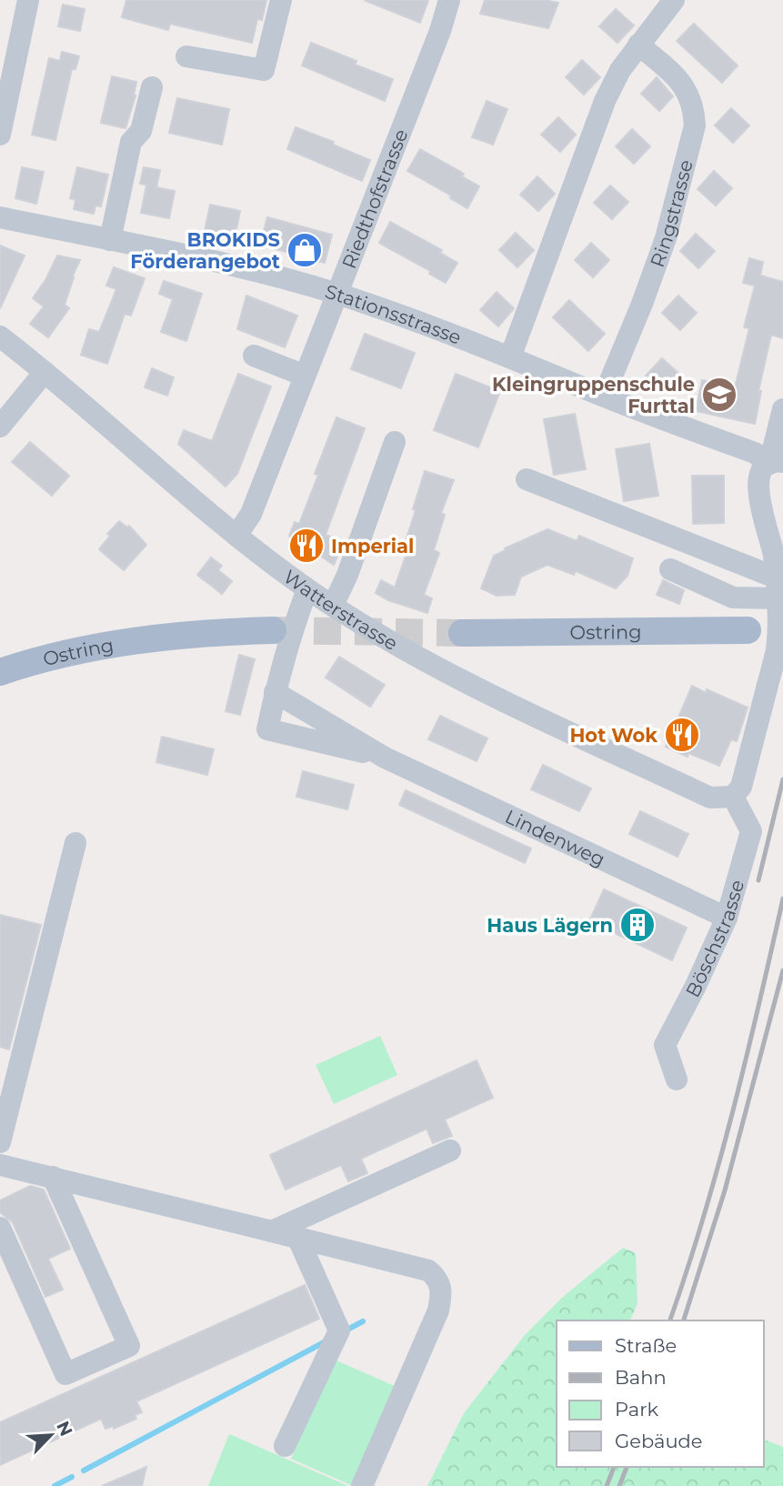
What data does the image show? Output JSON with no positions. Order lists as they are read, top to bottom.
{
  "streets": {
    "main road": ["Ostring"],
    "street": [
      "Riedthofstrasse",
      "Ringstrasse",
      "Stationsstrasse",
      "Watterstrasse",
      "Lindenweg",
      "Böschstrasse"
    ]
  },
  "crossings": [
    ["Riedthofstrasse", "Stationsstrasse"],
    ["Riedthofstrasse", "Watterstrasse"],
    ["Ringstrasse", "Stationsstrasse"],
    ["Watterstrasse", "Böschstrasse"],
    ["Lindenweg", "Böschstrasse"]
  ],
  "places": {
    "shop": ["BROKIDS Förderangebot"],
    "school or university": ["Kleingruppenschule Furttal"],
    "restaurant": ["Imperial", "Hot Wok"],
    "building": ["Haus Lägern"]
  },
  "legend": [
    "Straße",
    "Bahn",
    "Park",
    "Gebäude"
  ],
  "north": "top right"
}
